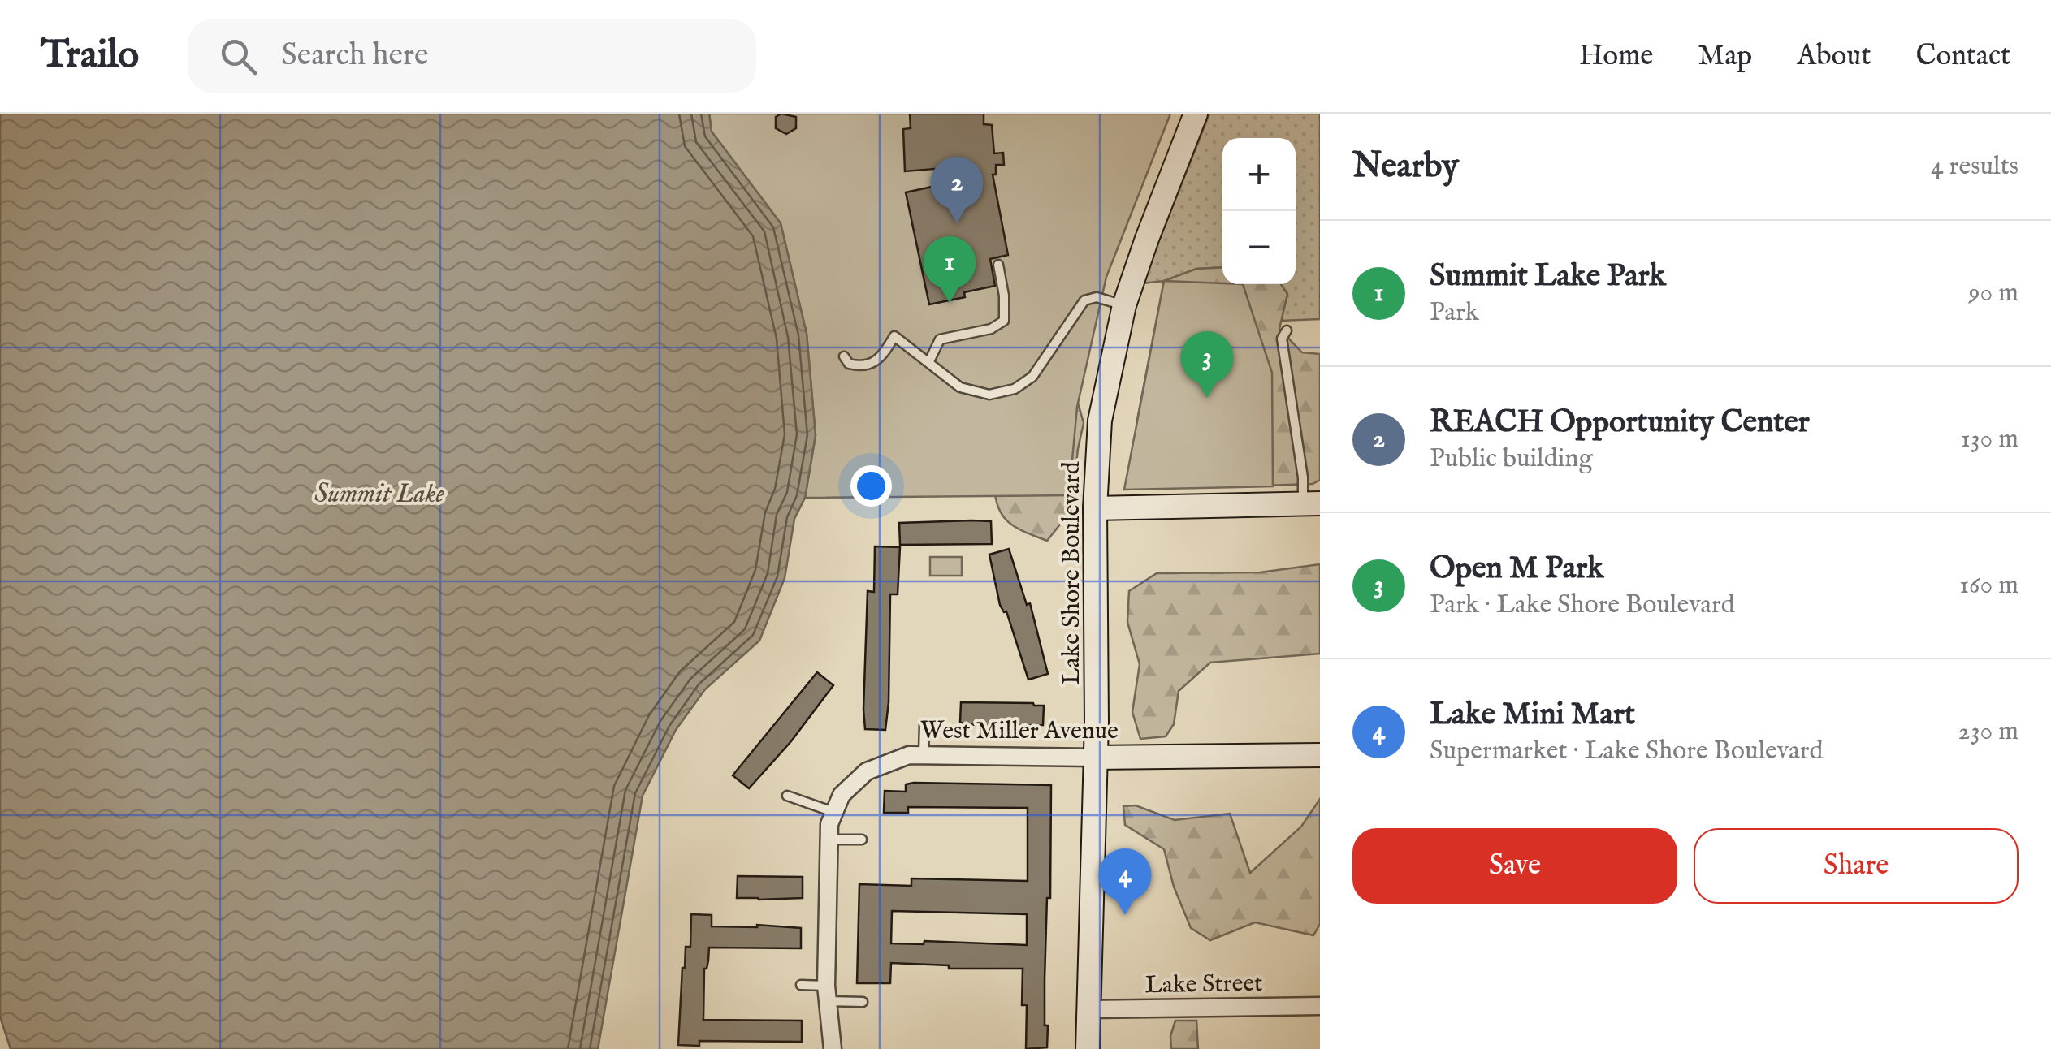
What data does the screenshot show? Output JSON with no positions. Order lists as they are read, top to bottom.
{
  "streets": {
    "main road": ["Lake Shore Boulevard", "West Miller Avenue"],
    "street": ["Lake Street"]
  },
  "crossings": [
    ["Lake Shore Boulevard", "West Miller Avenue"],
    ["Lake Shore Boulevard", "Lake Street"]
  ],
  "water": ["Summit Lake"],
  "page": {
    "header": "Trailo",
    "search": "Search here",
    "nav": [
      "Home",
      "Map",
      "About",
      "Contact"
    ],
    "heading": ["Nearby", "4 results"],
    "map_buttons": ["+", "−"],
    "pins": [
      "2",
      "1",
      "3",
      "4"
    ],
    "list": [
      {
        "mark": "1",
        "name": "Summit Lake Park",
        "note": "Park",
        "value": "90 m"
      },
      {
        "mark": "2",
        "name": "REACH Opportunity Center",
        "note": "Public building",
        "value": "130 m"
      },
      {
        "mark": "3",
        "name": "Open M Park",
        "note": "Park · Lake Shore Boulevard",
        "value": "160 m"
      },
      {
        "mark": "4",
        "name": "Lake Mini Mart",
        "note": "Supermarket · Lake Shore Boulevard",
        "value": "230 m"
      }
    ],
    "buttons": ["Save", "Share"]
  }
}
